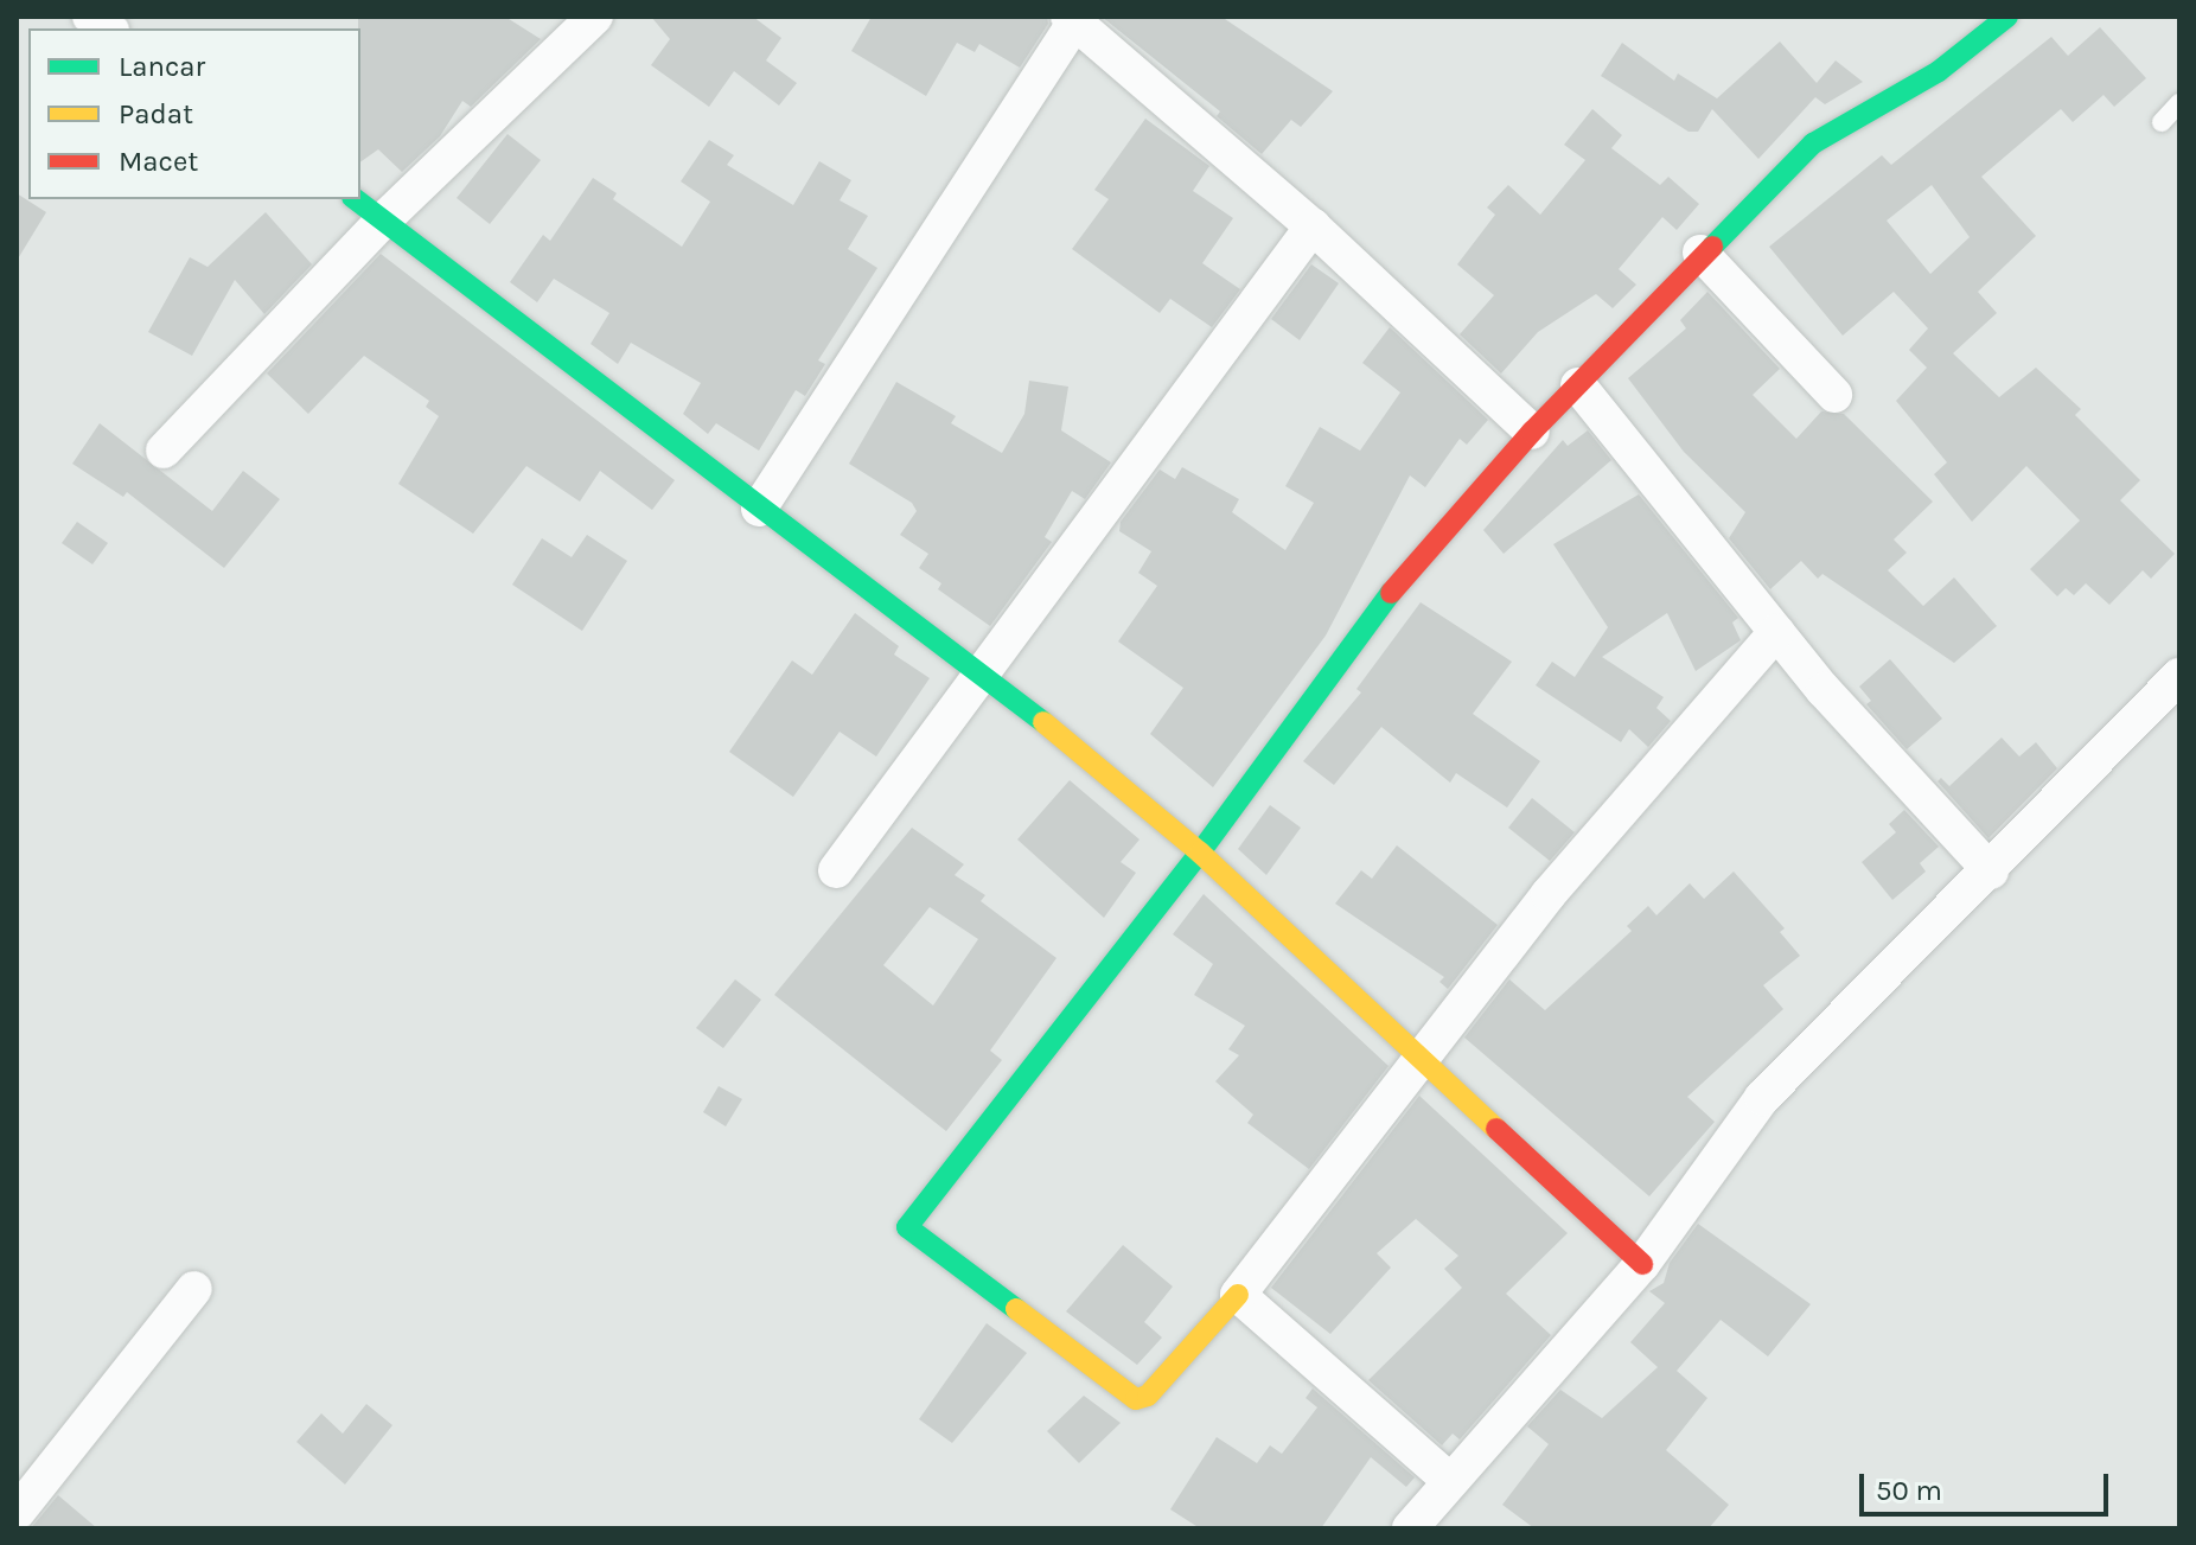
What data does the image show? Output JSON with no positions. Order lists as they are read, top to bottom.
{
  "legend": ["Lancar", "Padat", "Macet"],
  "scale_bar": "50 m"
}
